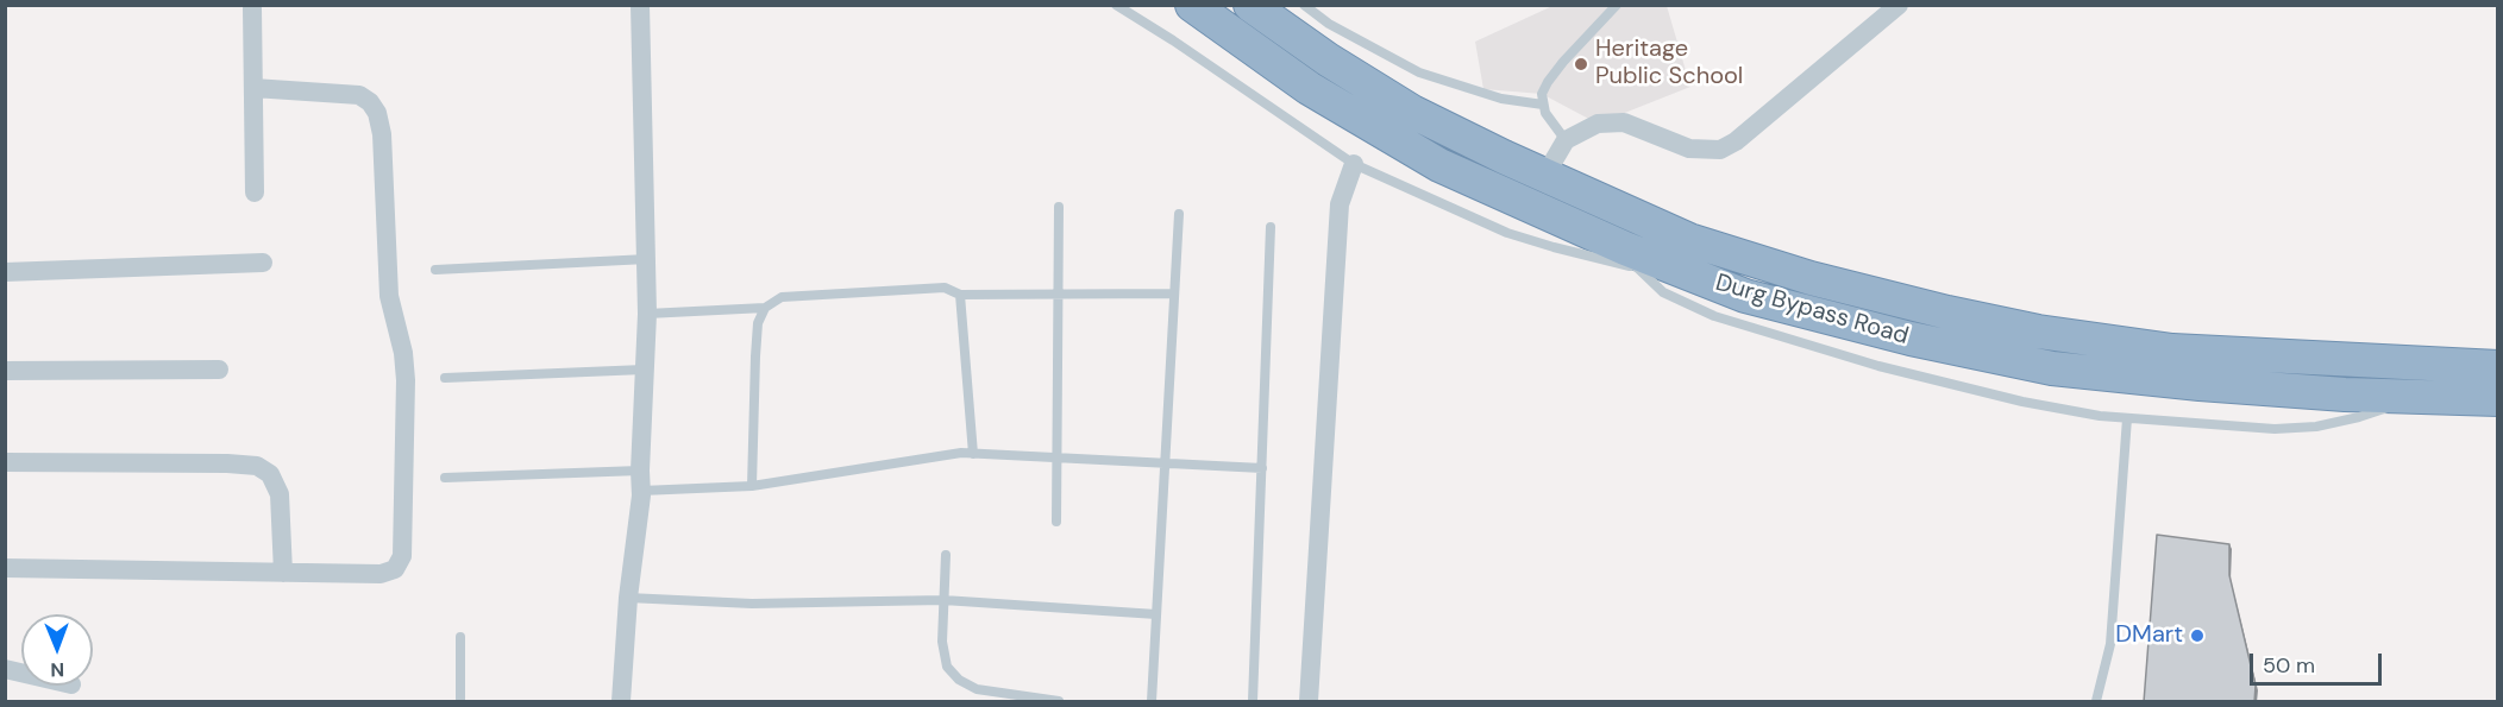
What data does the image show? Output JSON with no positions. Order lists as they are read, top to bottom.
{
  "streets": {
    "highway": ["Durg Bypass Road"]
  },
  "places": ["Heritage Public School", "DMart"],
  "scale_bar": "50 m",
  "north": "bottom"
}
